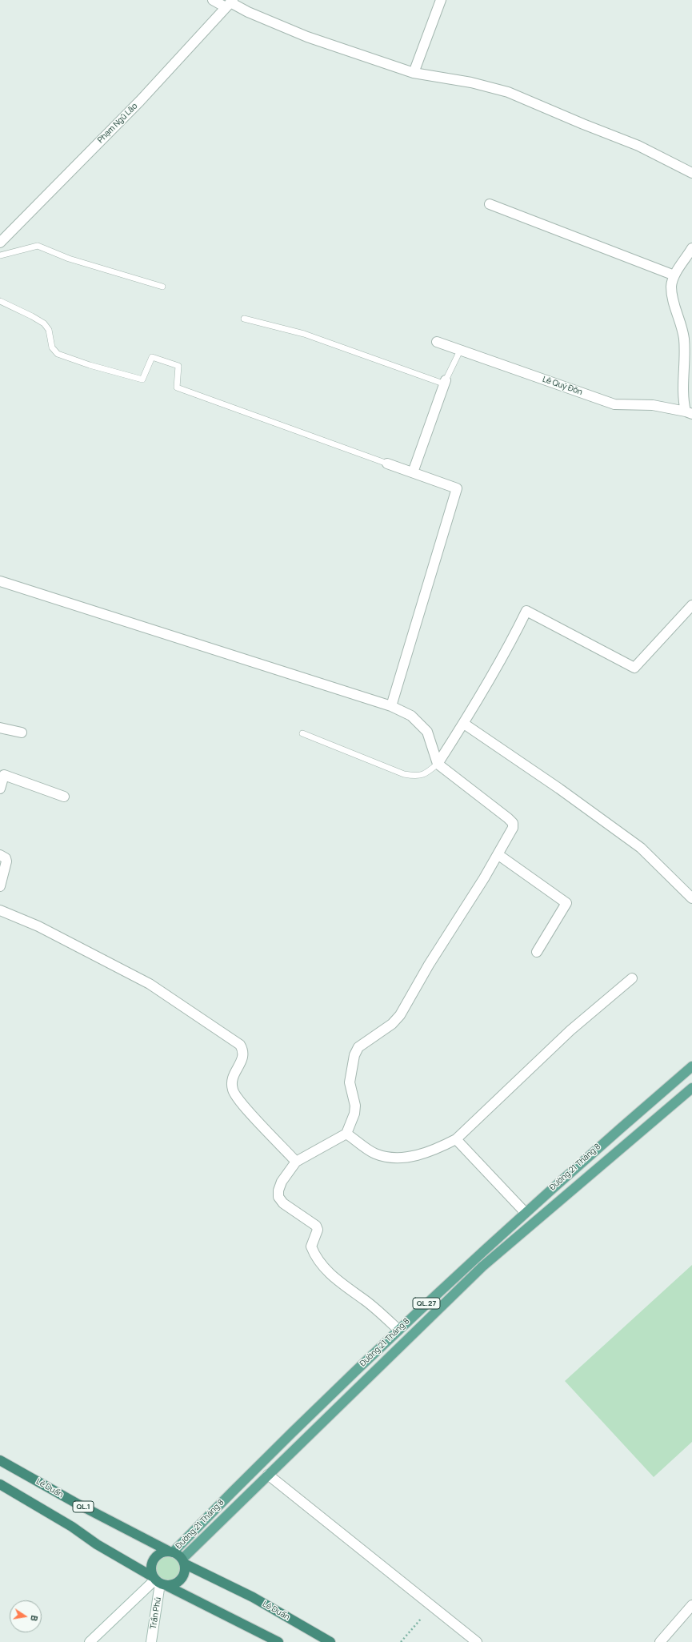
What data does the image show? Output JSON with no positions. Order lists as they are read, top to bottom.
{
  "streets": {
    "highway": ["Lê Duẩn", "QL.1"],
    "main road": ["Đường 21 Tháng 8", "QL.27"],
    "street": ["Phạm Ngũ Lão", "Lê Quý Đôn", "Trần Phú"]
  },
  "crossings": [
    ["Đường 21 Tháng 8", "Lê Duẩn"],
    ["Đường 21 Tháng 8", "QL.1"],
    ["Đường 21 Tháng 8", "Trần Phú"],
    ["Lê Duẩn", "QL.1"],
    ["Lê Duẩn", "Trần Phú"],
    ["QL.1", "Trần Phú"]
  ],
  "north": "right"
}
